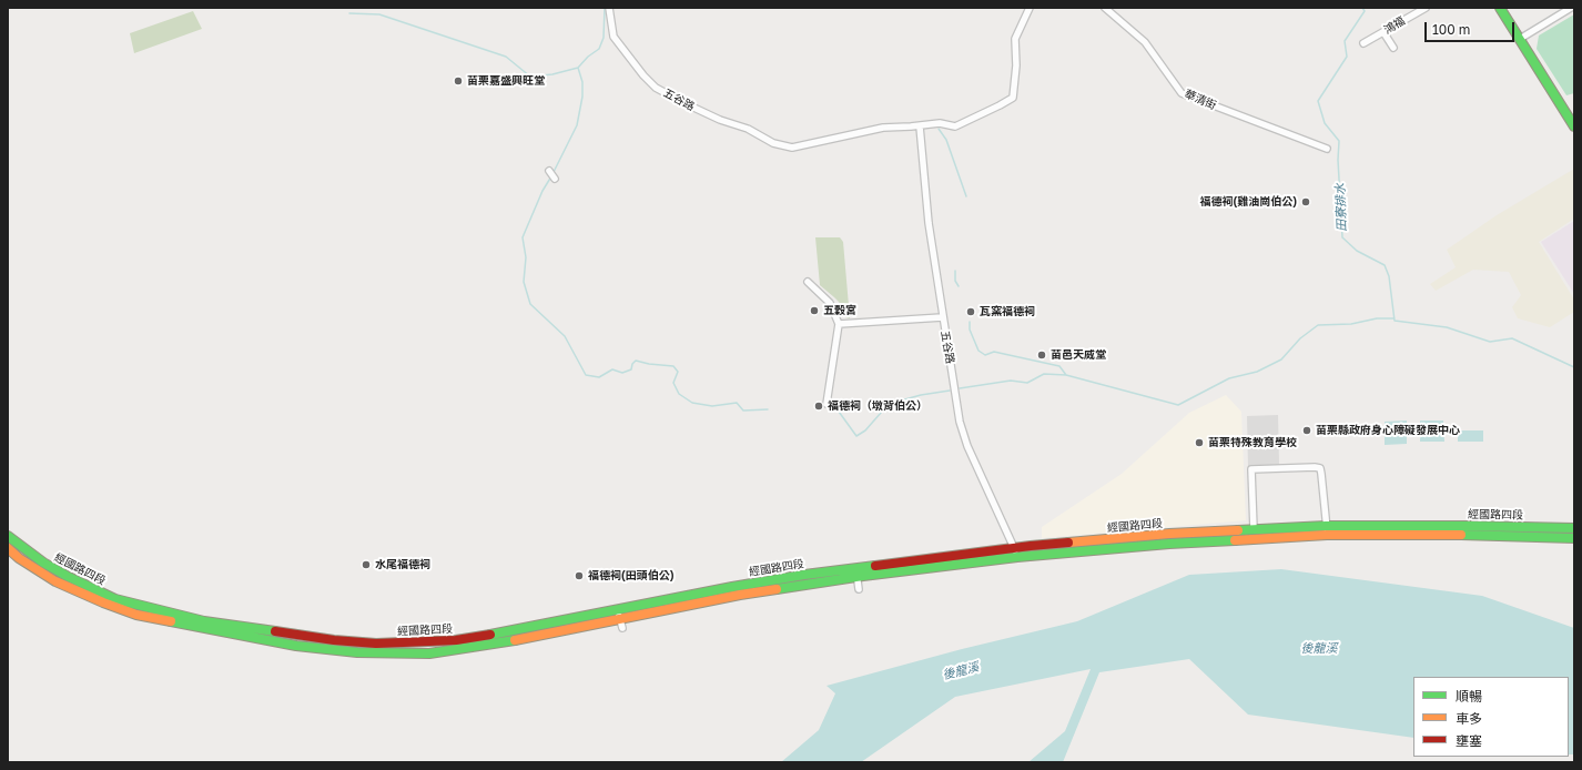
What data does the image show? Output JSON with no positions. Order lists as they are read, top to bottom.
{
  "streets": {
    "main road": ["經國路四段"],
    "street": ["鴻福", "五谷路", "華清街"]
  },
  "crossings": [
    ["五谷路", "經國路四段"]
  ],
  "water": ["田寮排水", "後龍溪"],
  "places": [
    "苗栗嘉盛興旺堂",
    "福德祠(雞油崗伯公)",
    "五穀宮",
    "瓦窯福德祠",
    "苗邑天威堂",
    "福德祠（墩背伯公）",
    "苗栗縣政府身心障礙發展中心",
    "苗栗特殊教育學校",
    "水尾福德祠",
    "福德祠(田頭伯公)"
  ],
  "legend": ["順暢", "車多", "壅塞"],
  "scale_bar": "100 m"
}
